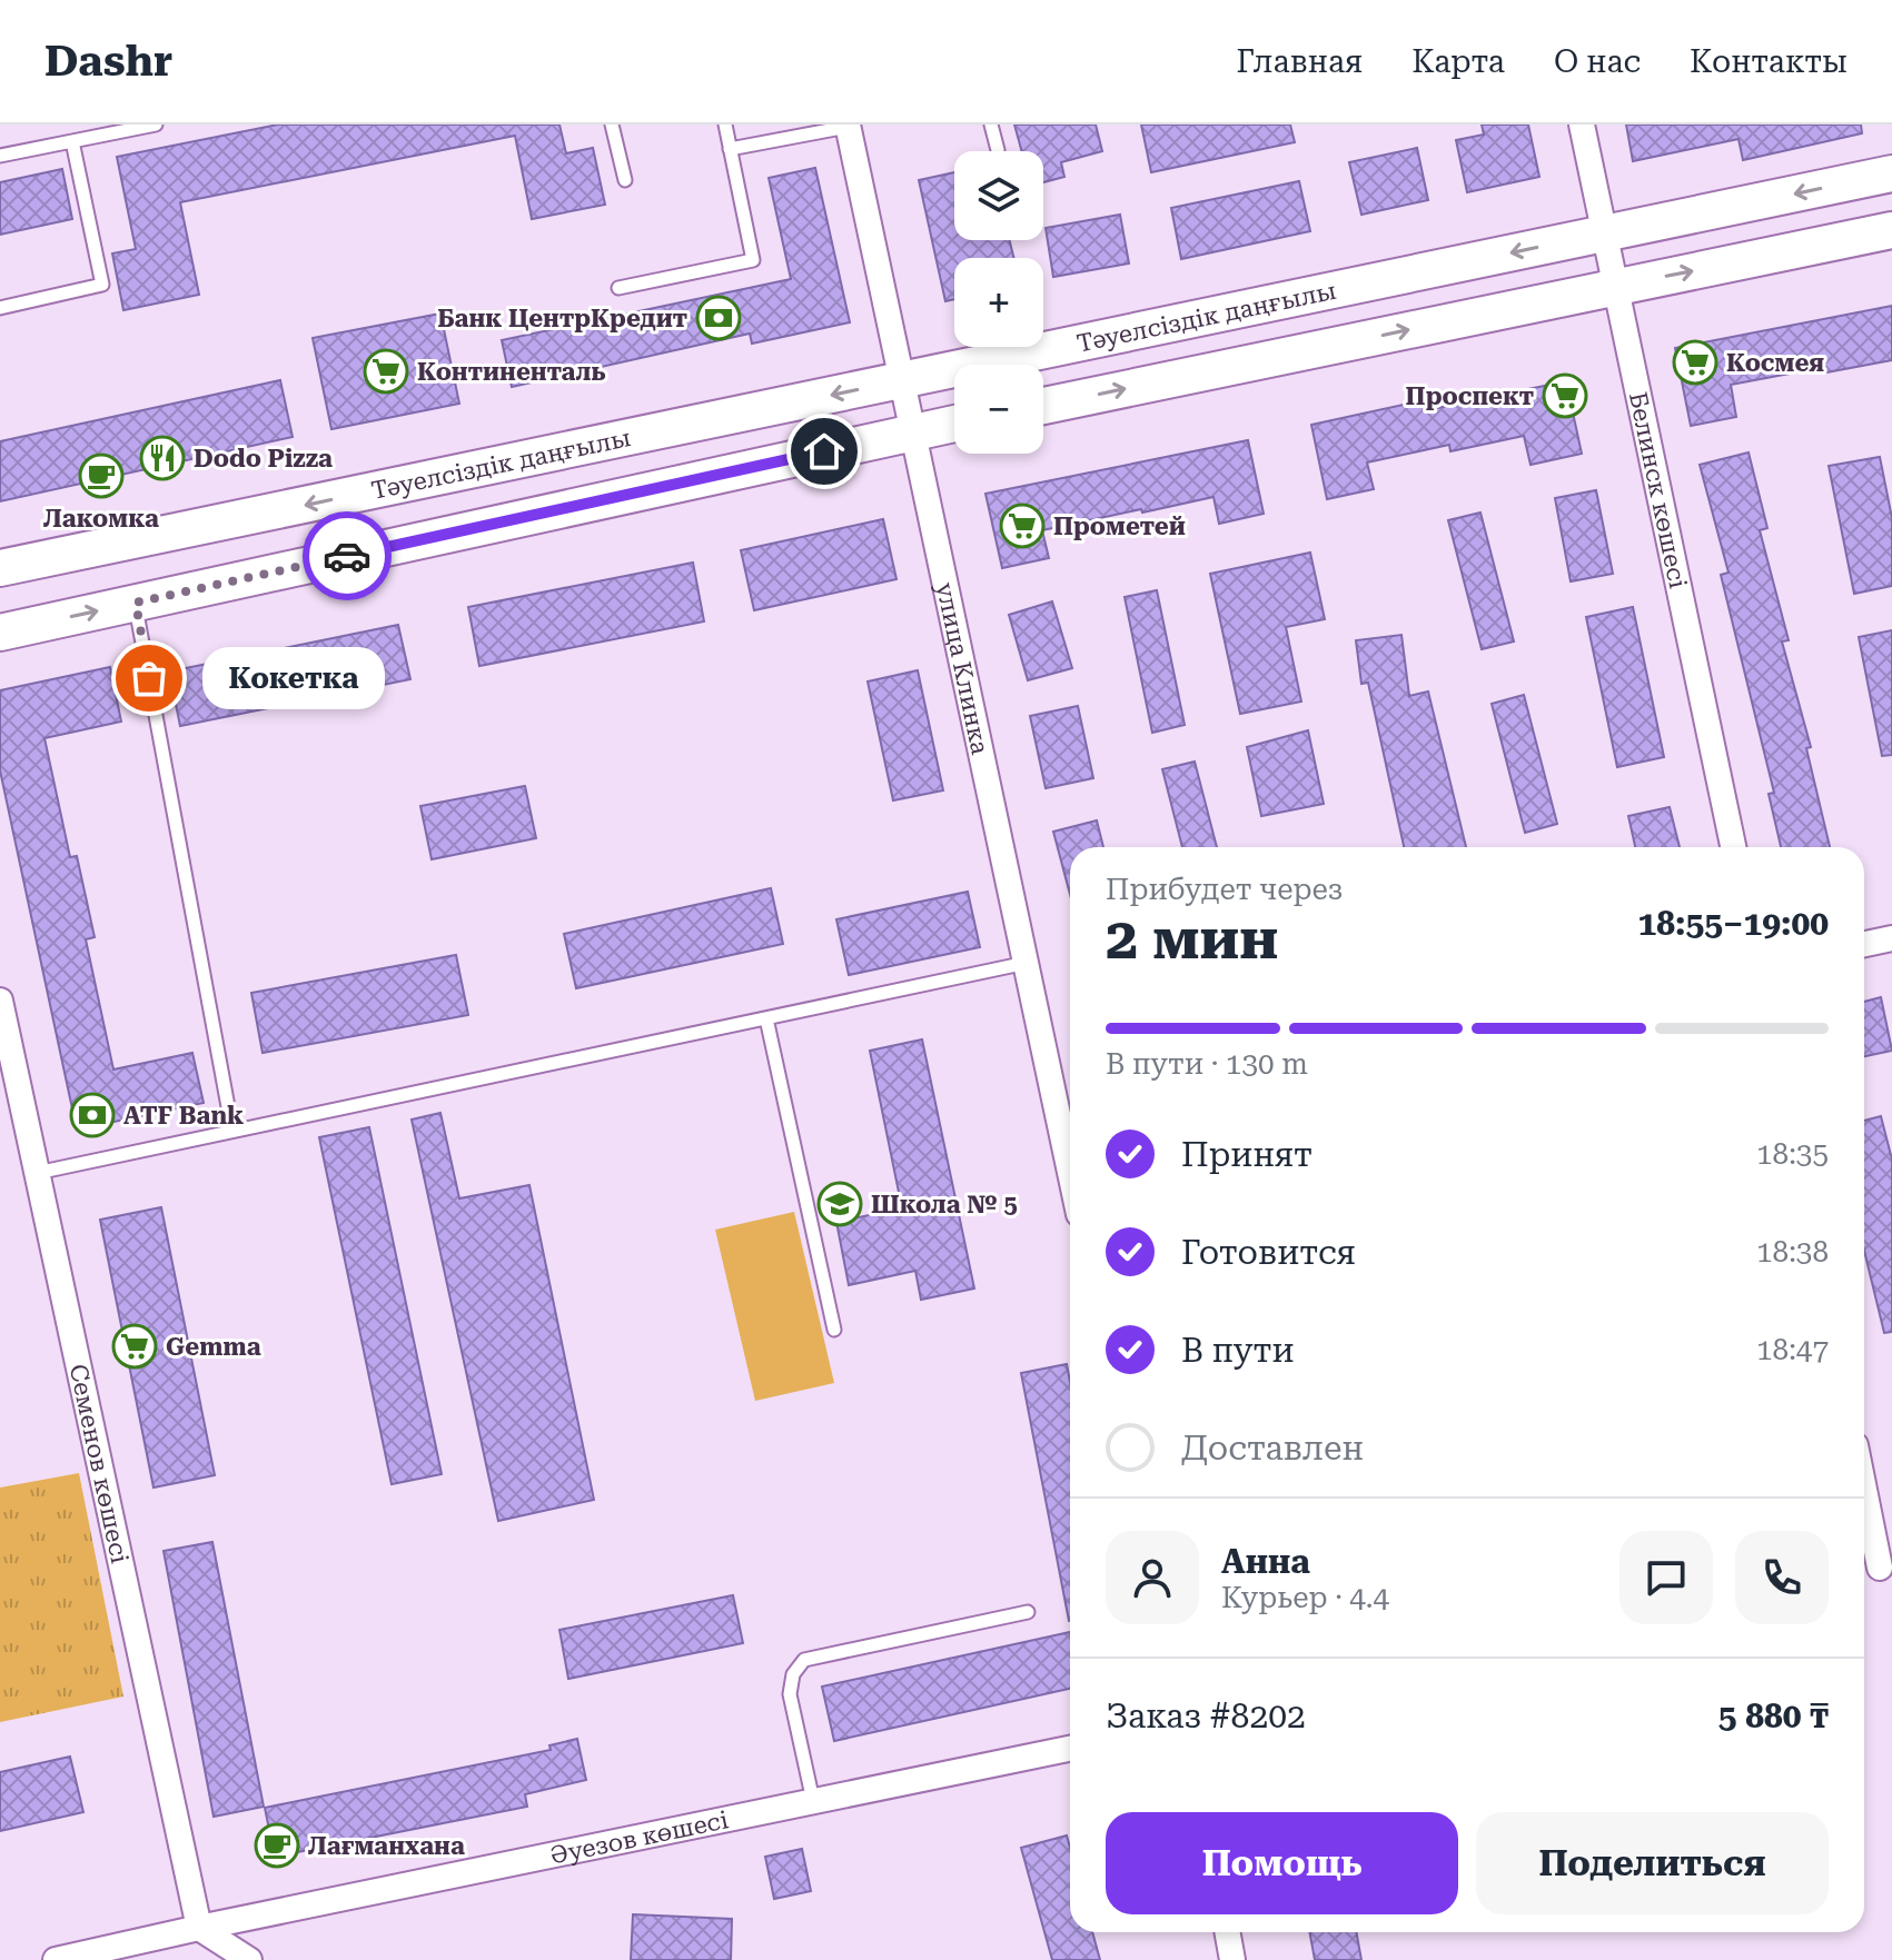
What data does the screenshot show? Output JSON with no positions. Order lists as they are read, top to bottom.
{
  "streets": {
    "street": [
      "Тәуелсіздік даңғылы",
      "Белинск көшесі",
      "улица Клинка",
      "Семенов көшесі",
      "Әуезов көшесі"
    ]
  },
  "crossings": [
    ["Тәуелсіздік даңғылы", "Белинск көшесі"],
    ["Тәуелсіздік даңғылы", "улица Клинка"],
    ["Семенов көшесі", "Әуезов көшесі"]
  ],
  "places": {
    "bank": ["Банк ЦентрКредит", "ATF Bank"],
    "supermarket": [
      "Космея",
      "Континенталь",
      "Проспект",
      "Прометей",
      "Gemma"
    ],
    "restaurant": ["Dodo Pizza"],
    "cafe": ["Лакомка", "Лағманхана"],
    "other": ["Кокетка"],
    "school or university": ["Школа № 5"]
  },
  "page": {
    "header": "Dashr",
    "nav": [
      "Главная",
      "Карта",
      "О нас",
      "Контакты"
    ],
    "map_buttons": ["+", "−"],
    "bubble": "Кокетка",
    "heading": ["2 мин", "Прибудет через", "18:55–19:00"],
    "panel": [
      "Анна",
      "Курьер · 4.4",
      "Заказ #8202",
      "5 880 ₸"
    ],
    "bar": "В пути · 130 m",
    "list": [
      ["Принят", "18:35"],
      ["Готовится", "18:38"],
      ["В пути", "18:47"],
      "Доставлен"
    ],
    "buttons": ["Помощь", "Поделиться"]
  }
}
